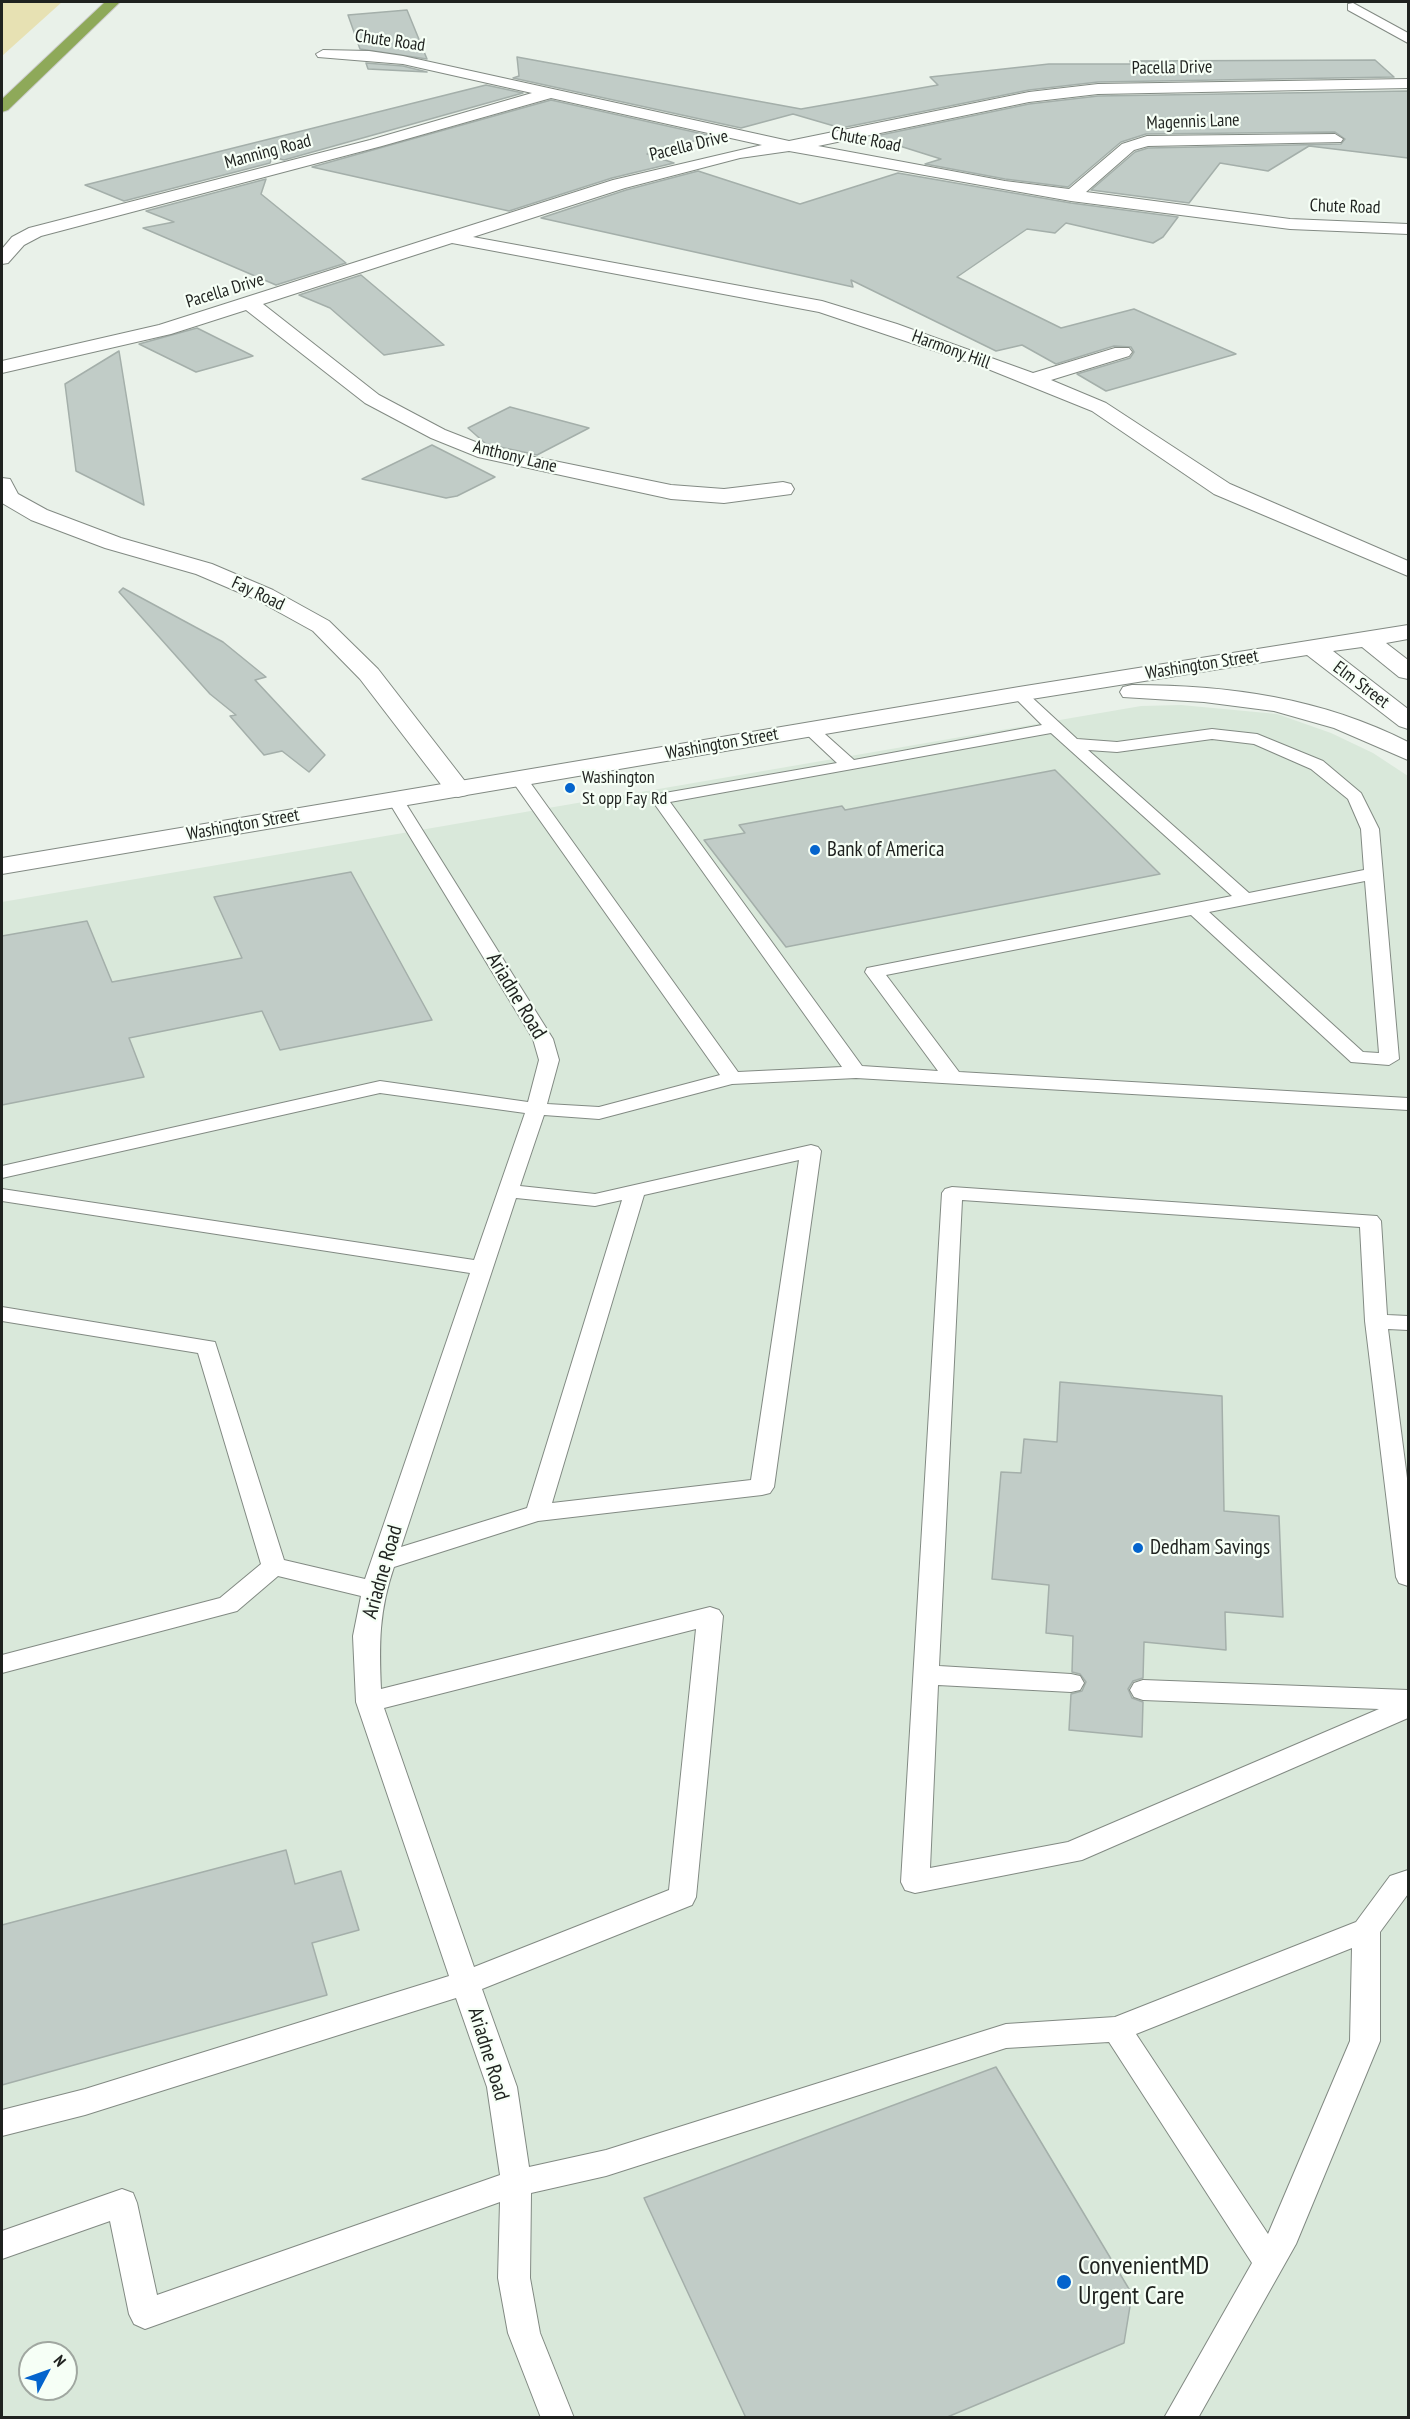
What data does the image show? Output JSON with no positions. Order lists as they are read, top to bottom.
{
  "streets": {
    "street": [
      "Chute Road",
      "Pacella Drive",
      "Magennis Lane",
      "Manning Road",
      "Harmony Hill",
      "Anthony Lane",
      "Fay Road",
      "Washington Street",
      "Elm Street"
    ],
    "lane": ["Ariadne Road"]
  },
  "crossings": [
    ["Chute Road", "Pacella Drive"],
    ["Chute Road", "Magennis Lane"],
    ["Chute Road", "Manning Road"],
    ["Pacella Drive", "Harmony Hill"],
    ["Pacella Drive", "Anthony Lane"],
    ["Fay Road", "Washington Street"],
    ["Washington Street", "Elm Street"],
    ["Washington Street", "Ariadne Road"]
  ],
  "places": [
    "Washington St opp Fay Rd",
    "Bank of America",
    "Dedham Savings",
    "ConvenientMD Urgent Care"
  ],
  "north": "top right"
}
